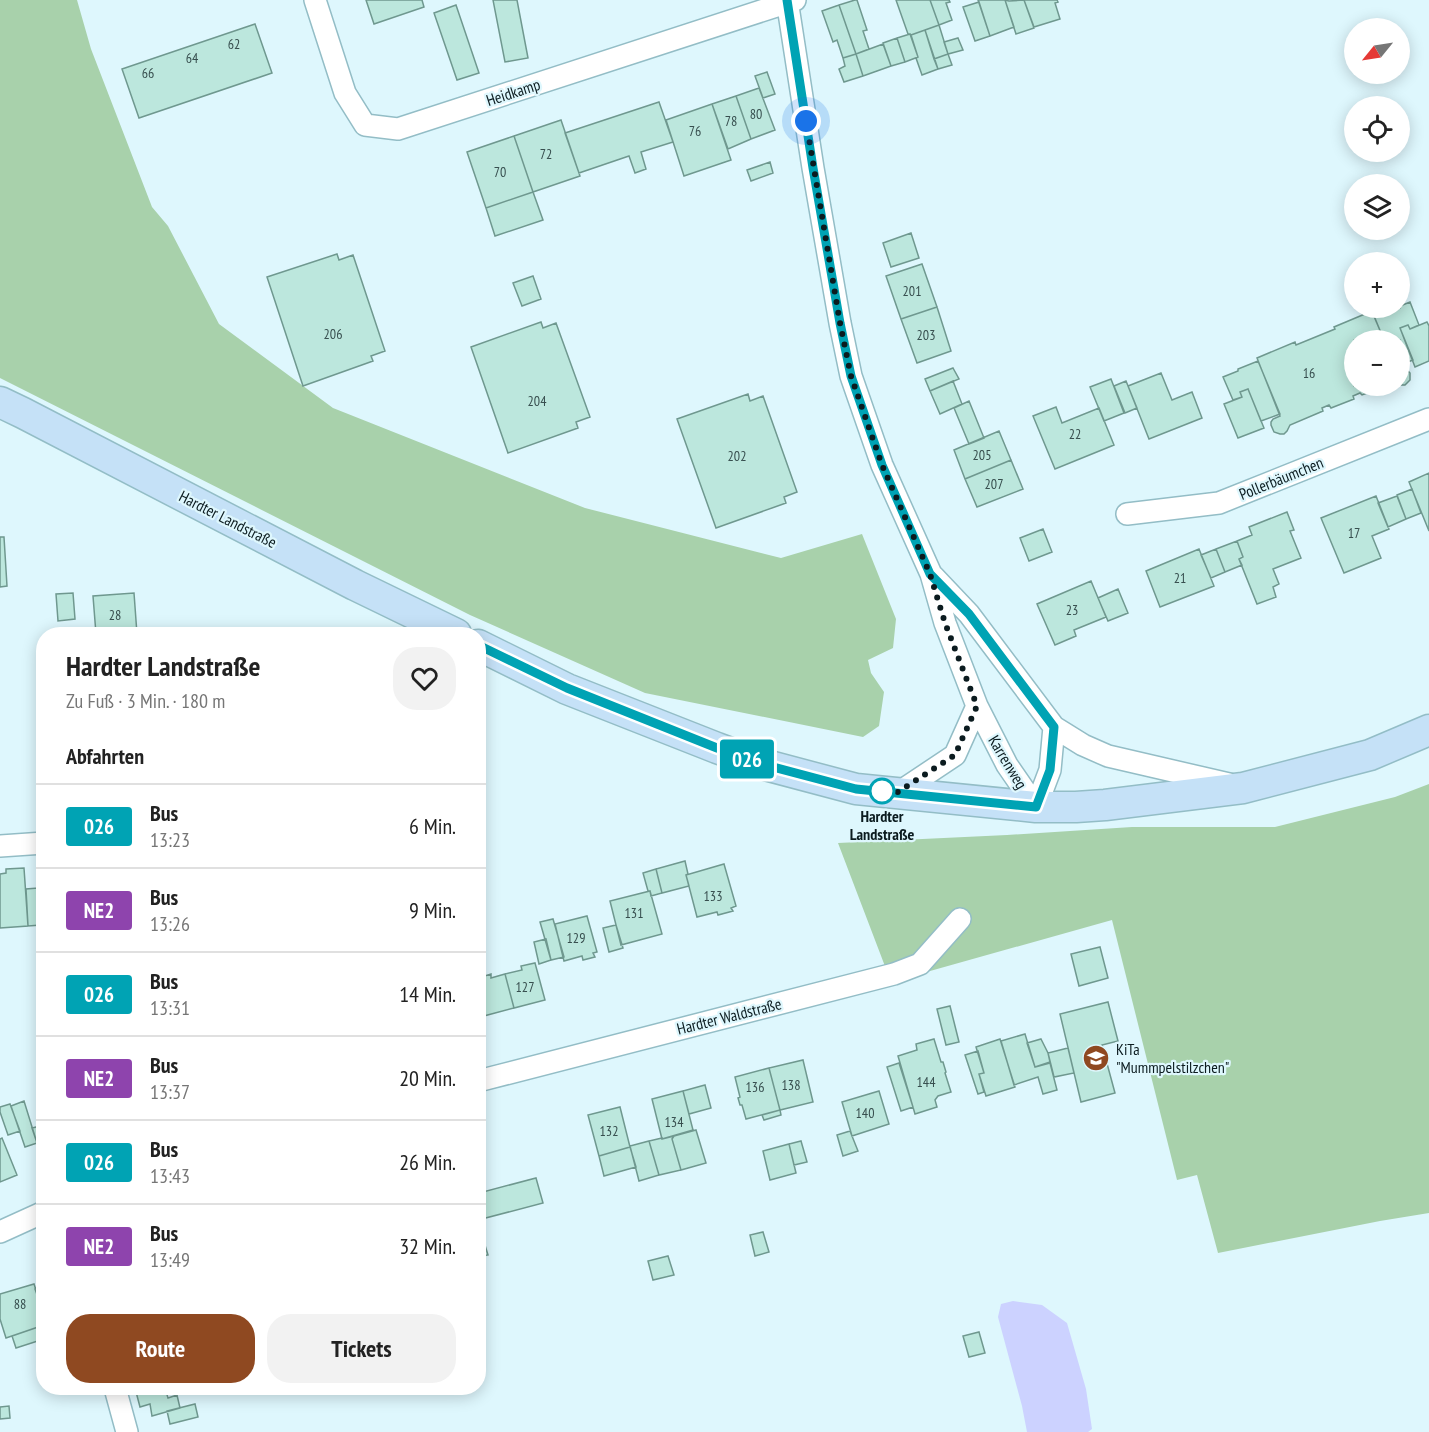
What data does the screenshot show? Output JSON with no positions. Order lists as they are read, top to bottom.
{
  "streets": {
    "main road": ["Hardter Landstraße"],
    "street": [
      "Heidkamp",
      "Pollerbäumchen",
      "Karrenweg",
      "Hardter Waldstraße"
    ]
  },
  "crossings": [
    ["Heidkamp", "Karrenweg"]
  ],
  "places": {
    "other": ["Hardter Landstraße"],
    "school or university": ["KiTa \"Mummpelstilzchen\""]
  },
  "lines": ["bus line 026"],
  "house_numbers": [
    "62",
    "64",
    "66",
    "80",
    "78",
    "76",
    "72",
    "70",
    "201",
    "206",
    "203",
    "16",
    "204",
    "22",
    "205",
    "202",
    "207",
    "17",
    "21",
    "23",
    "28",
    "133",
    "131",
    "129",
    "127",
    "144",
    "138",
    "136",
    "140",
    "134",
    "132",
    "88"
  ],
  "north": "bottom left",
  "page": {
    "on_map": "026",
    "map_buttons": ["+", "−"],
    "heading": [
      ["Hardter Landstraße", "Zu Fuß · 3 Min. · 180 m"],
      "Abfahrten"
    ],
    "list": [
      {
        "mark": "026",
        "name": "Bus",
        "note": "13:23",
        "value": "6 Min."
      },
      {
        "mark": "NE2",
        "name": "Bus",
        "note": "13:26",
        "value": "9 Min."
      },
      {
        "mark": "026",
        "name": "Bus",
        "note": "13:31",
        "value": "14 Min."
      },
      {
        "mark": "NE2",
        "name": "Bus",
        "note": "13:37",
        "value": "20 Min."
      },
      {
        "mark": "026",
        "name": "Bus",
        "note": "13:43",
        "value": "26 Min."
      },
      {
        "mark": "NE2",
        "name": "Bus",
        "note": "13:49",
        "value": "32 Min."
      }
    ],
    "buttons": ["Route", "Tickets"]
  }
}
